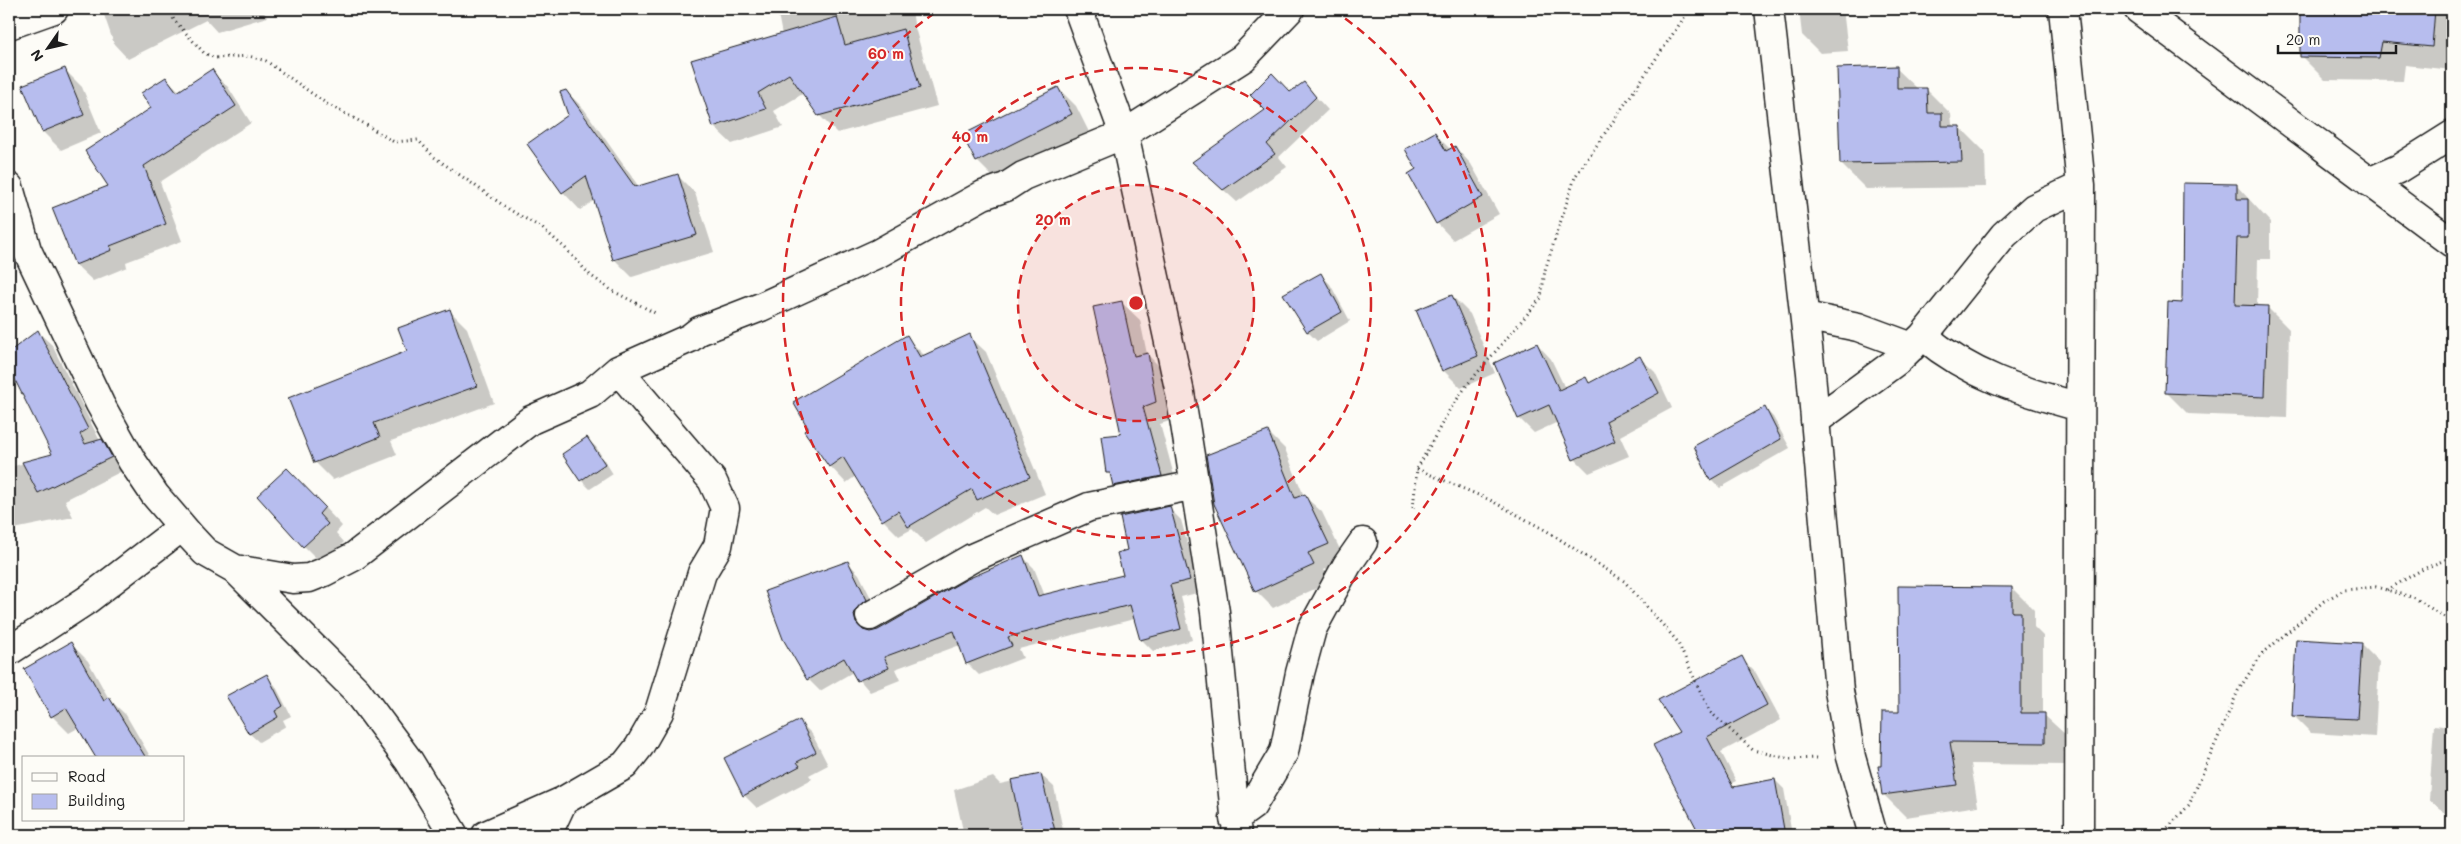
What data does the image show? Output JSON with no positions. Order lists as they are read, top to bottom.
{
  "legend": ["Road", "Building"],
  "scale_bar": "20 m",
  "north": "bottom left",
  "rings": ["60 m", "40 m", "20 m"]
}
